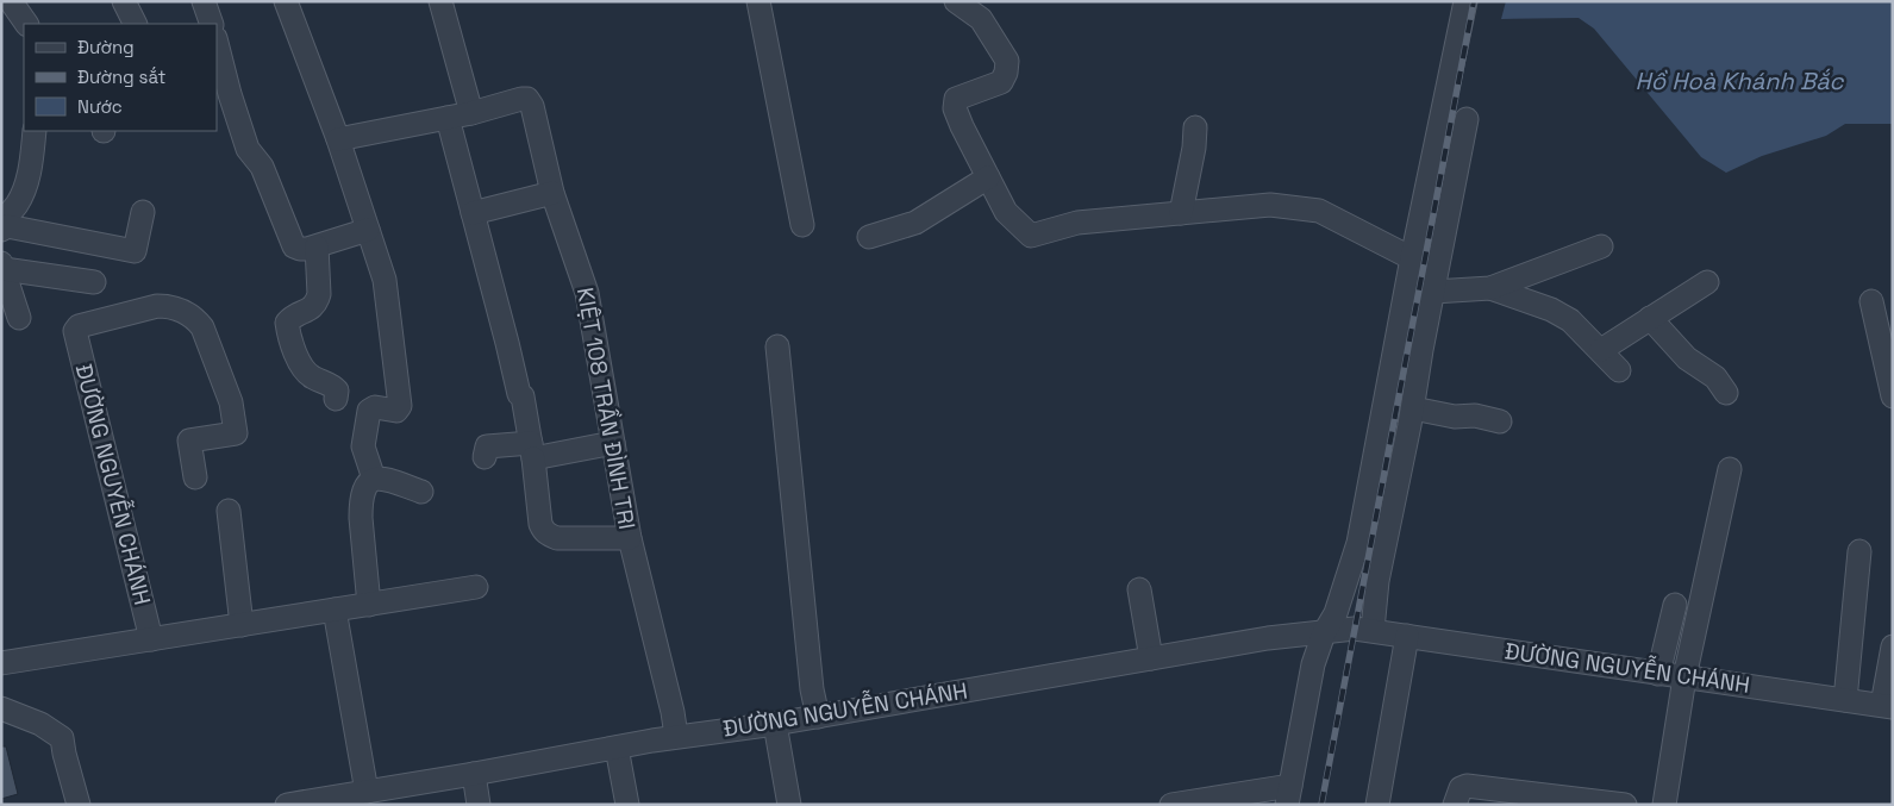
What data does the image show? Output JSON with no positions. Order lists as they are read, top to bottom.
{
  "streets": {
    "street": ["KIỆT 108 TRẦN ĐÌNH TRI", "ĐƯỜNG NGUYỄN CHÁNH"]
  },
  "crossings": [
    ["KIỆT 108 TRẦN ĐÌNH TRI", "ĐƯỜNG NGUYỄN CHÁNH"]
  ],
  "water": ["Hồ Hoà Khánh Bắc"],
  "legend": ["Đường", "Đường sắt", "Nước"]
}
